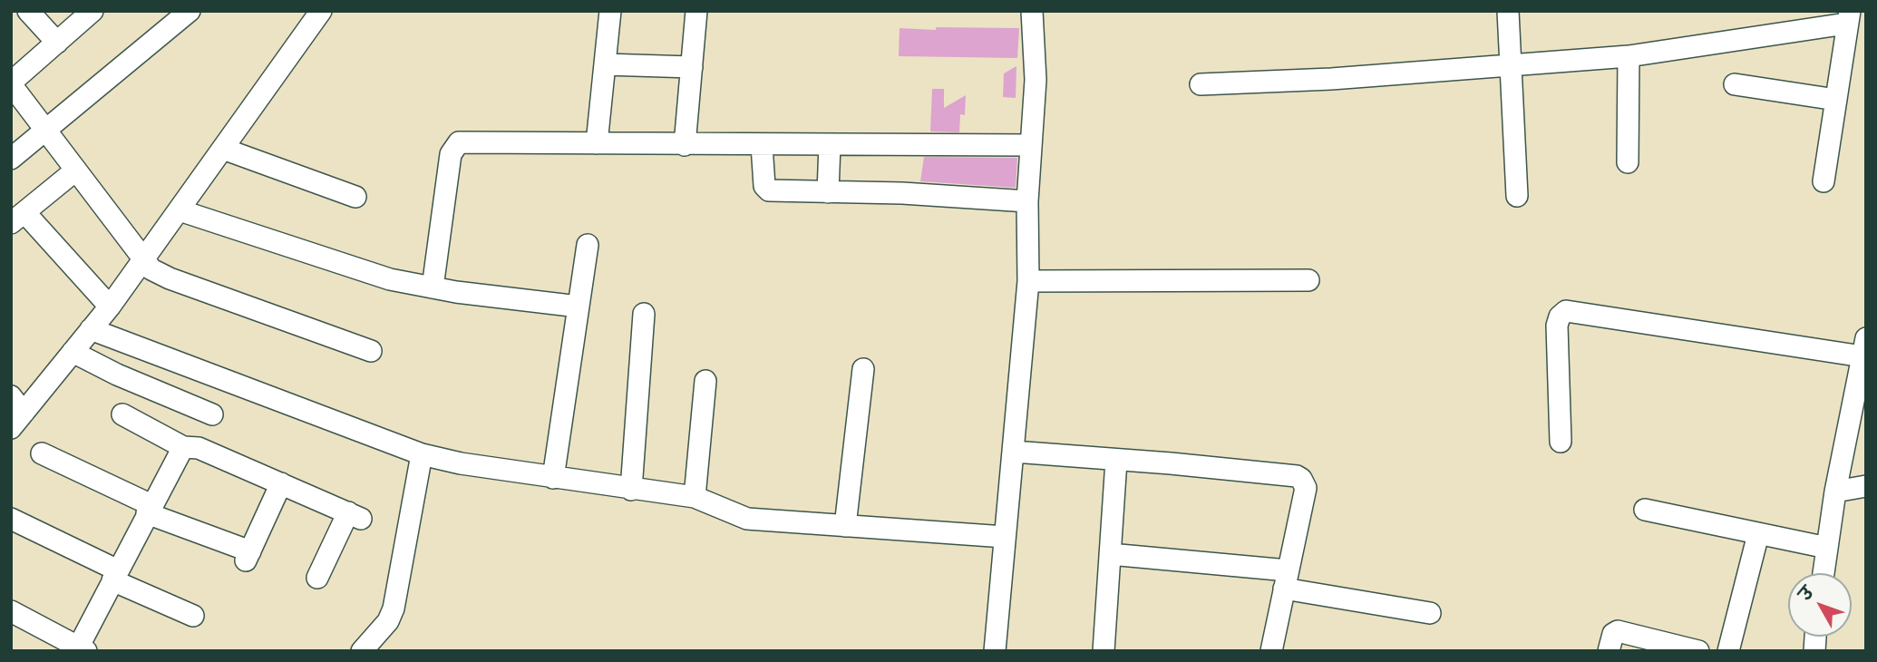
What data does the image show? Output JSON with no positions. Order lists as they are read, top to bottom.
{
  "north": "top left"
}
